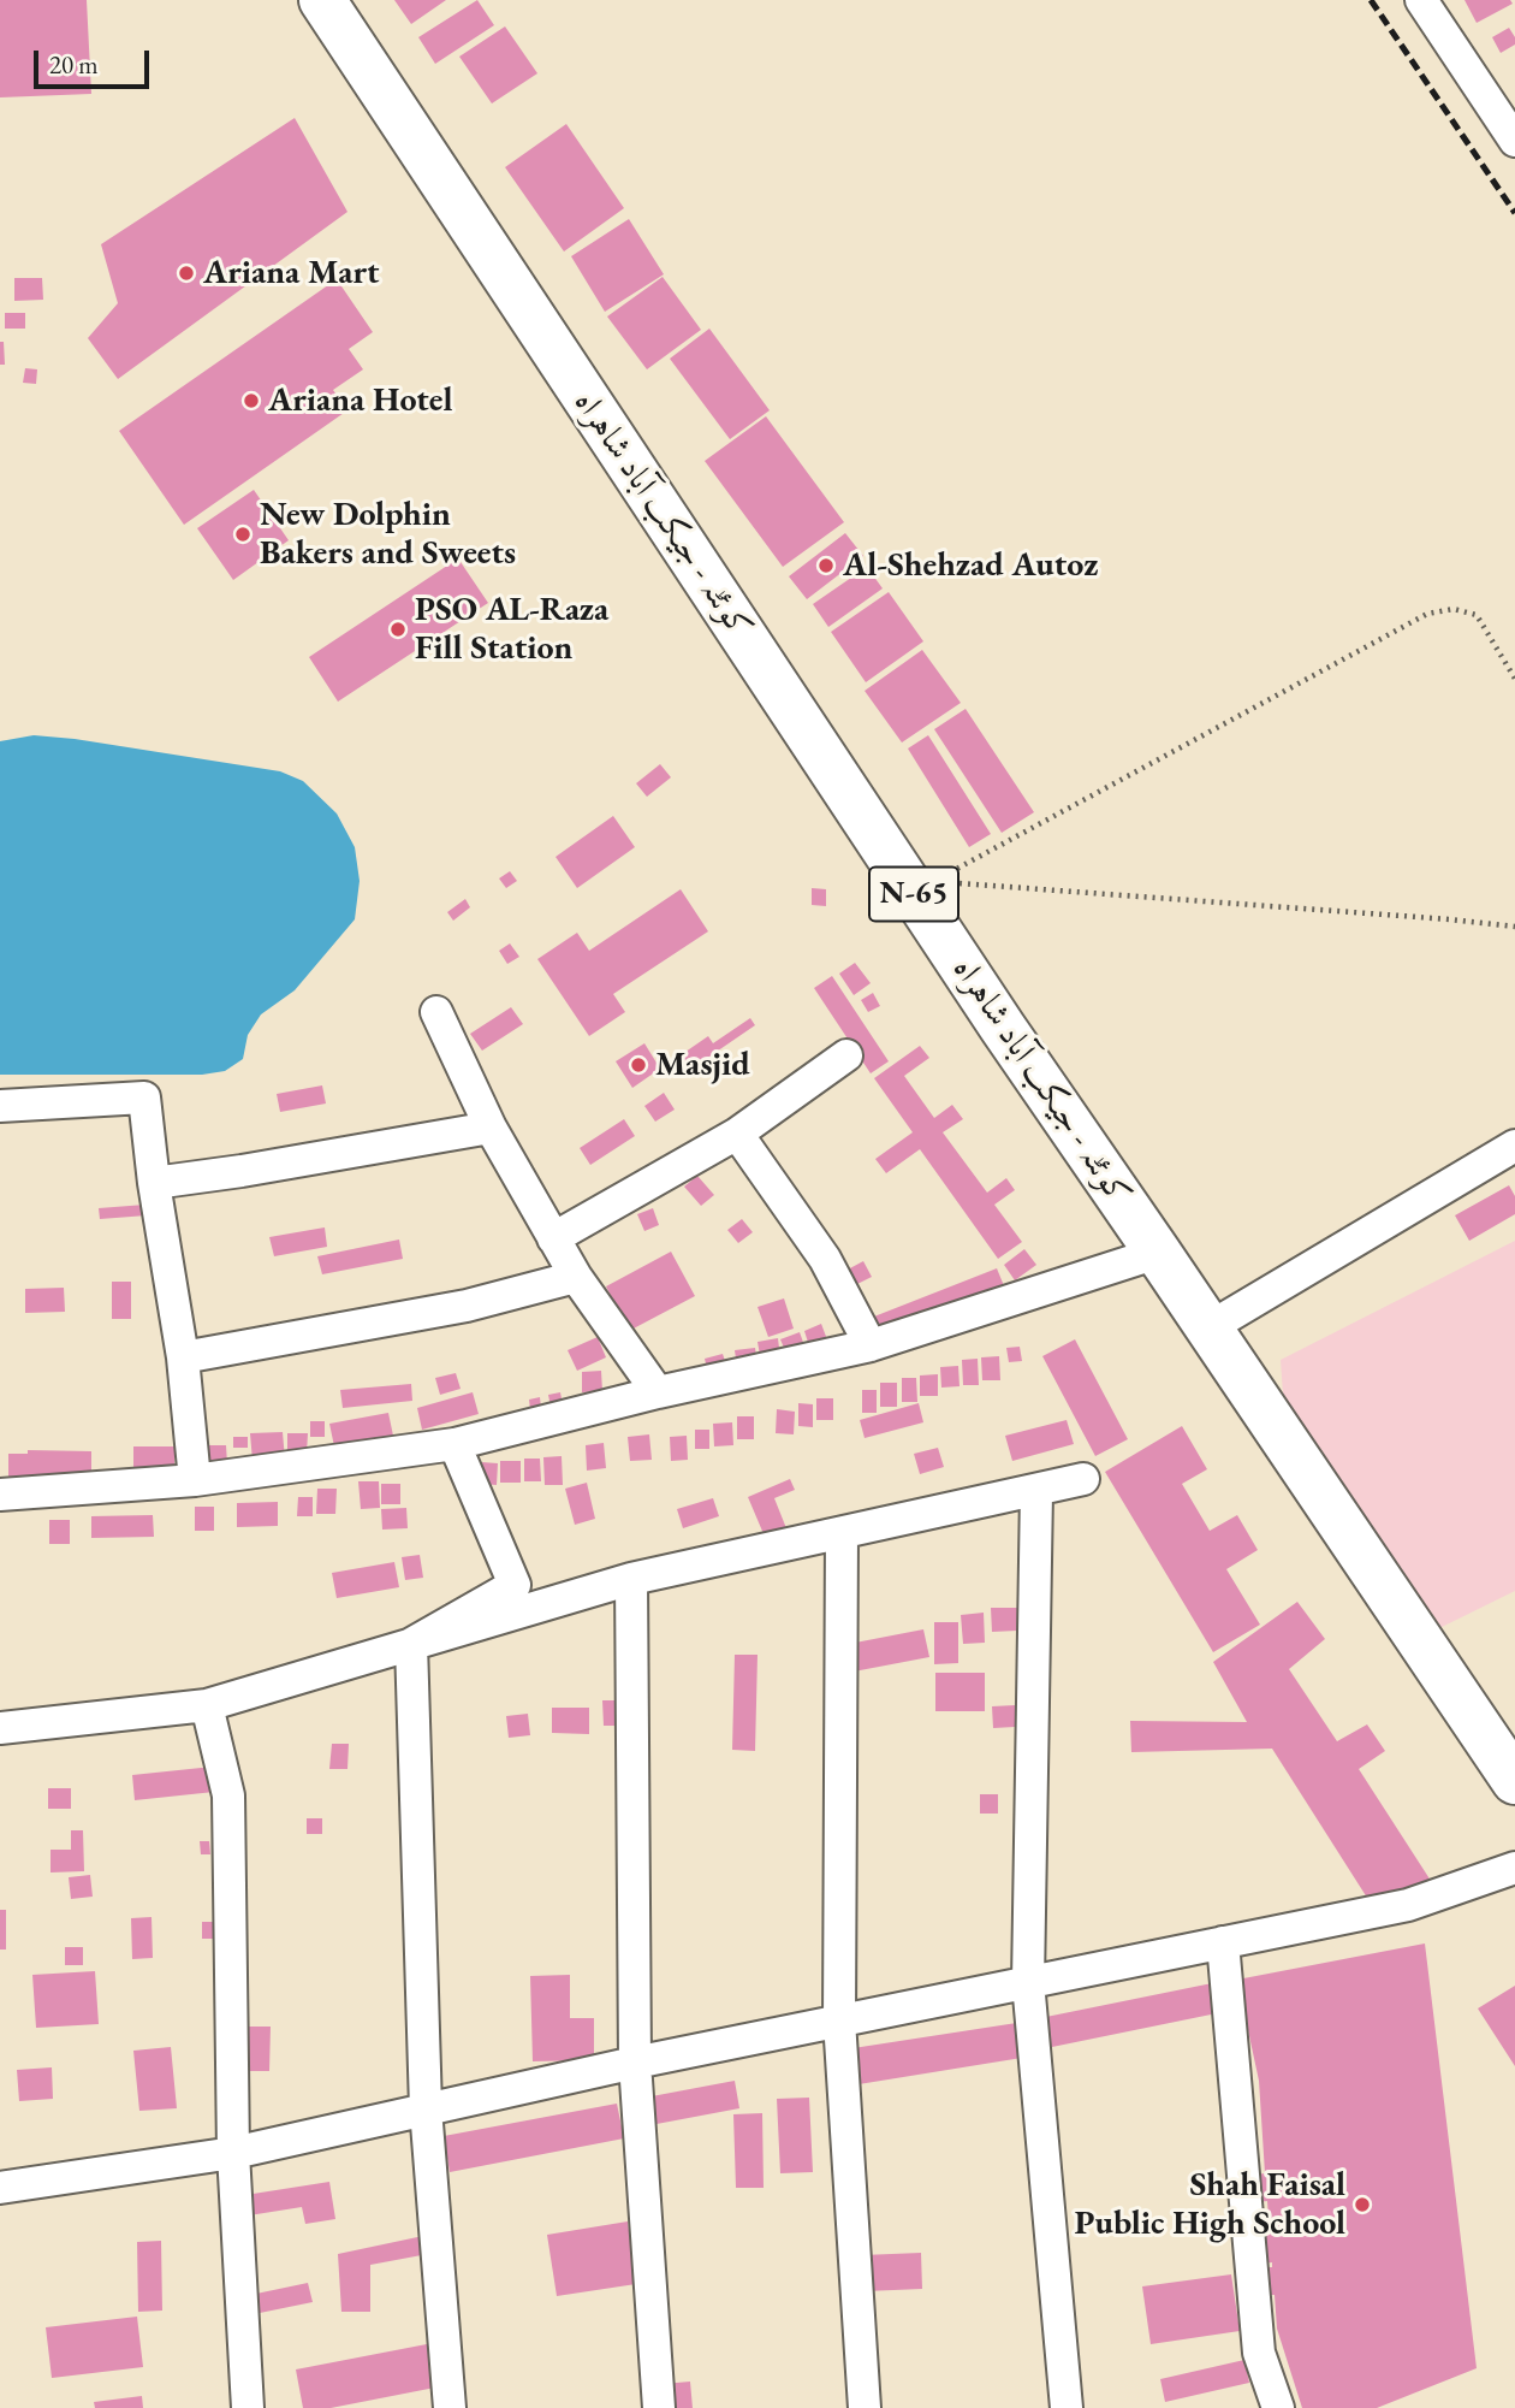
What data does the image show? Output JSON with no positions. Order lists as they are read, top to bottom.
{
  "streets": {
    "highway": ["کوئٹہ - جیکب آباد شاہراہ", "N-65"]
  },
  "places": [
    "Ariana Mart",
    "Ariana Hotel",
    "New Dolphin Bakers and Sweets",
    "Al-Shehzad Autoz",
    "PSO AL-Raza Fill Station",
    "Masjid",
    "Shah Faisal Public High School"
  ],
  "scale_bar": "20 m"
}
